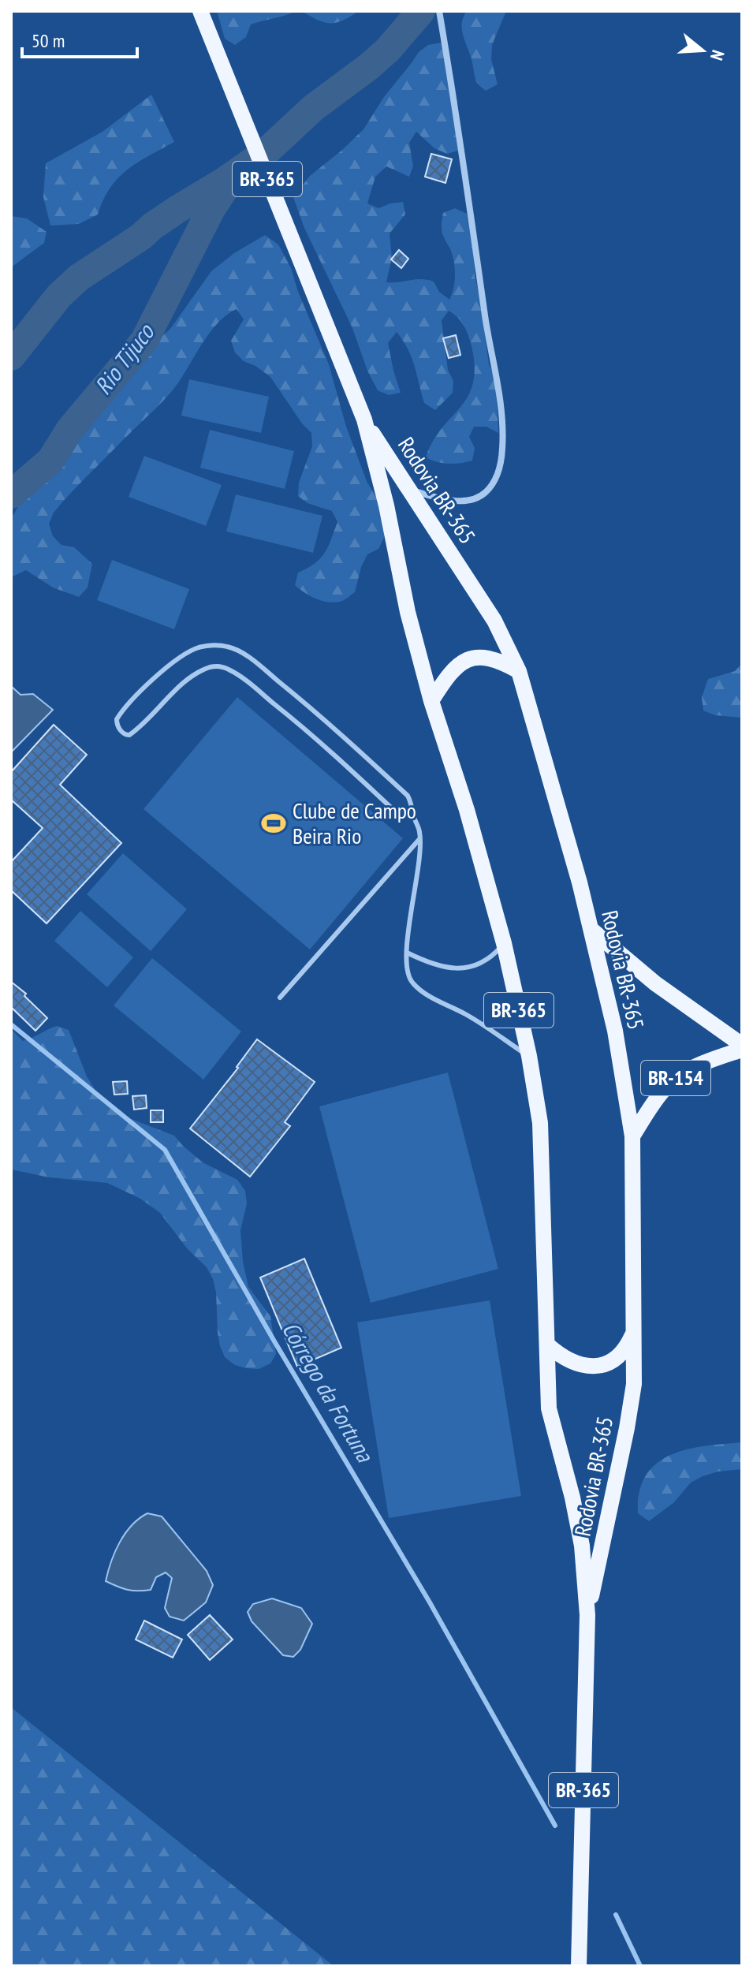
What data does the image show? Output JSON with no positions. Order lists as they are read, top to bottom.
{
  "streets": {
    "main road": ["BR-365", "Rodovia BR-365", "BR-154"]
  },
  "crossings": [
    ["Rodovia BR-365", "BR-154"]
  ],
  "water": ["Rio Tijuco", "Córrego da Fortuna"],
  "places": {
    "sports": ["Clube de Campo Beira Rio"]
  },
  "scale_bar": "50 m",
  "north": "right"
}
